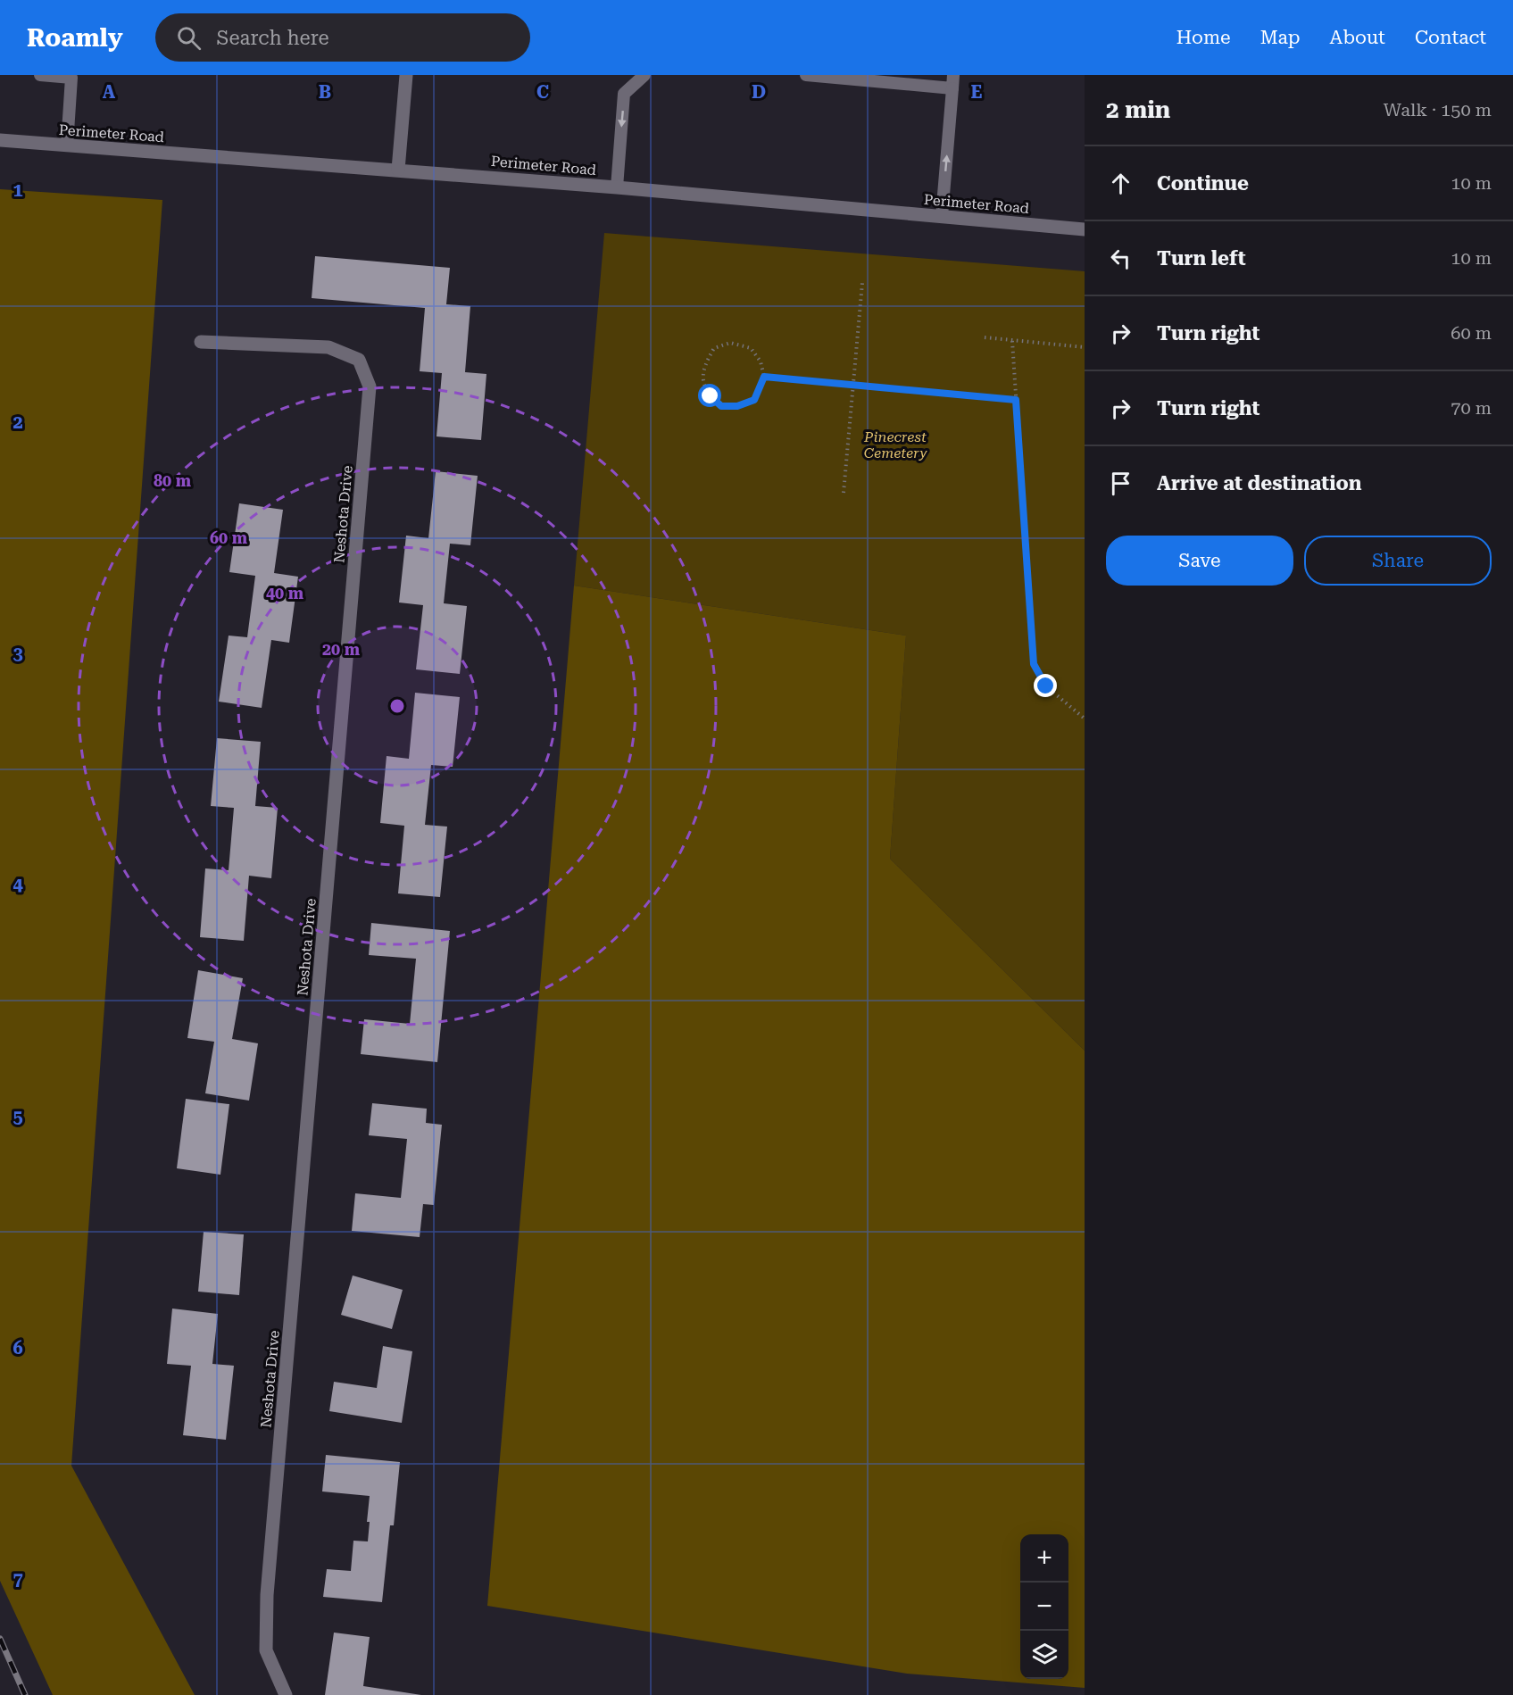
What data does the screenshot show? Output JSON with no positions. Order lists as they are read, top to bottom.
{
  "streets": {
    "street": ["Perimeter Road", "Neshota Drive"]
  },
  "parks": ["Pinecrest Cemetery"],
  "page": {
    "header": "Roamly",
    "search": "Search here",
    "nav": [
      "Home",
      "Map",
      "About",
      "Contact"
    ],
    "heading": ["2 min", "Walk · 150 m"],
    "list": [
      ["Continue", "10 m"],
      ["Turn left", "10 m"],
      ["Turn right", "60 m"],
      ["Turn right", "70 m"],
      "Arrive at destination"
    ],
    "buttons": ["Save", "Share"],
    "map_buttons": ["+", "−"]
  },
  "grid": {
    "columns": [
      "A",
      "B",
      "C",
      "D",
      "E"
    ],
    "rows": [
      "1",
      "2",
      "3",
      "4",
      "5",
      "6",
      "7"
    ]
  },
  "rings": [
    "80 m",
    "60 m",
    "40 m",
    "20 m"
  ]
}
